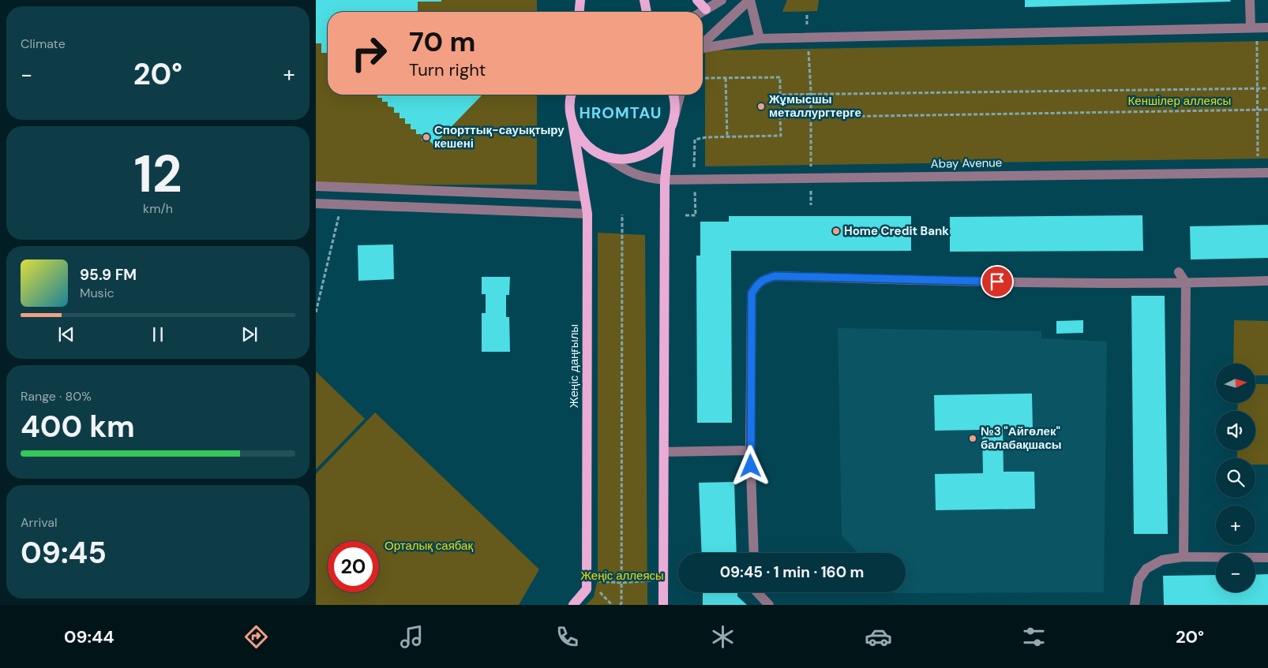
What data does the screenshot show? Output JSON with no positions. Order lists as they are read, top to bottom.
{
  "streets": {
    "main road": ["Жеңіс даңғылы"],
    "street": ["Abay Avenue"]
  },
  "districts": ["HROMTAU"],
  "parks": ["Кеншілер аллеясы", "Орталық саябақ", "Жеңіс аллеясы"],
  "places": [
    "Жұмысшы металлургтерге",
    "Спорттық-сауықтыру кешені",
    "Home Credit Bank",
    "№3 \"Айгөлек\" балабақшасы"
  ],
  "north": "right",
  "page": {
    "tile": [
      "Climate",
      ["12", "km/h"],
      ["Range · 80%", "400 km"],
      ["Arrival", "09:45"]
    ],
    "turn": ["70 m", "Turn right"],
    "heat": ["−", "20°", "+"],
    "song": ["95.9 FM", "Music"],
    "map_buttons": ["+", "−"],
    "limit": "20",
    "trip": "09:45 · 1 min · 160 m",
    "tabs": ["09:44", "20°"]
  }
}
